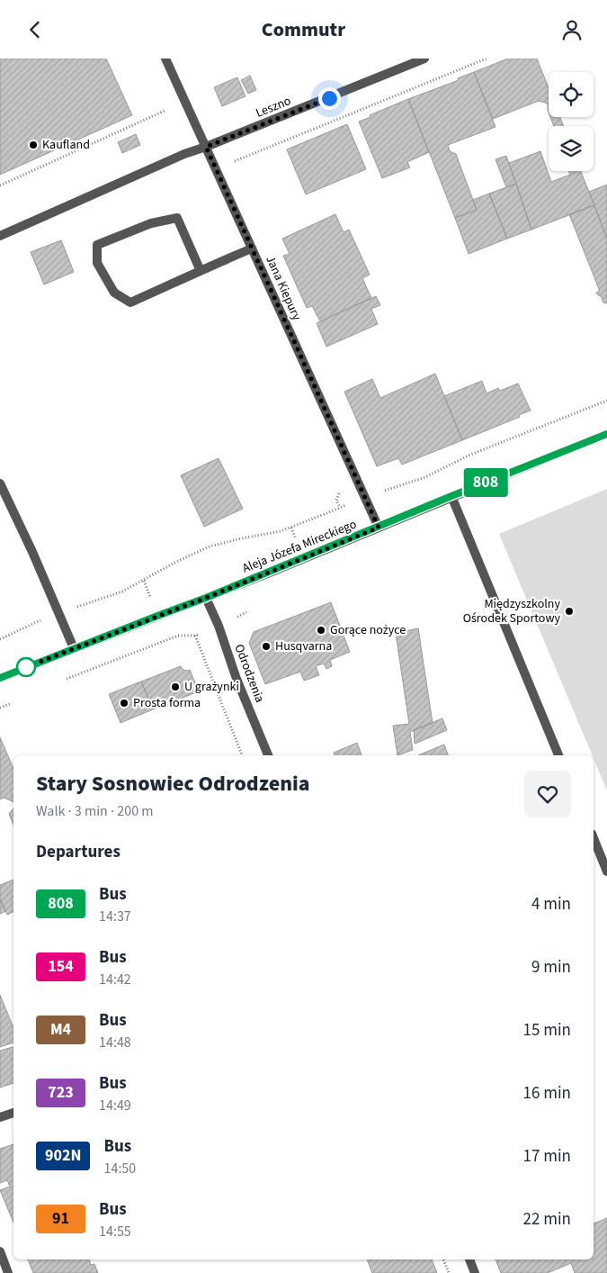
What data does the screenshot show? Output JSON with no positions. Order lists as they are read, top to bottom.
{
  "streets": {
    "street": [
      "Leszno",
      "Jana Kiepury",
      "Aleja Józefa Mireckiego",
      "Odrodzenia"
    ]
  },
  "crossings": [
    ["Leszno", "Jana Kiepury"],
    ["Jana Kiepury", "Aleja Józefa Mireckiego"],
    ["Aleja Józefa Mireckiego", "Odrodzenia"]
  ],
  "places": [
    "Kaufland",
    "Międzyszkolny Ośrodek Sportowy",
    "Gorące nożyce",
    "Husqvarna",
    "U grażynki",
    "Prosta forma"
  ],
  "lines": ["bus line 808"],
  "page": {
    "header": "Commutr",
    "on_map": "808",
    "heading": [
      ["Stary Sosnowiec Odrodzenia", "Walk · 3 min · 200 m"],
      "Departures"
    ],
    "list": [
      {
        "mark": "808",
        "name": "Bus",
        "note": "14:37",
        "value": "4 min"
      },
      {
        "mark": "154",
        "name": "Bus",
        "note": "14:42",
        "value": "9 min"
      },
      {
        "mark": "M4",
        "name": "Bus",
        "note": "14:48",
        "value": "15 min"
      },
      {
        "mark": "723",
        "name": "Bus",
        "note": "14:49",
        "value": "16 min"
      },
      {
        "mark": "902N",
        "name": "Bus",
        "note": "14:50",
        "value": "17 min"
      },
      {
        "mark": "91",
        "name": "Bus",
        "note": "14:55",
        "value": "22 min"
      }
    ]
  }
}
